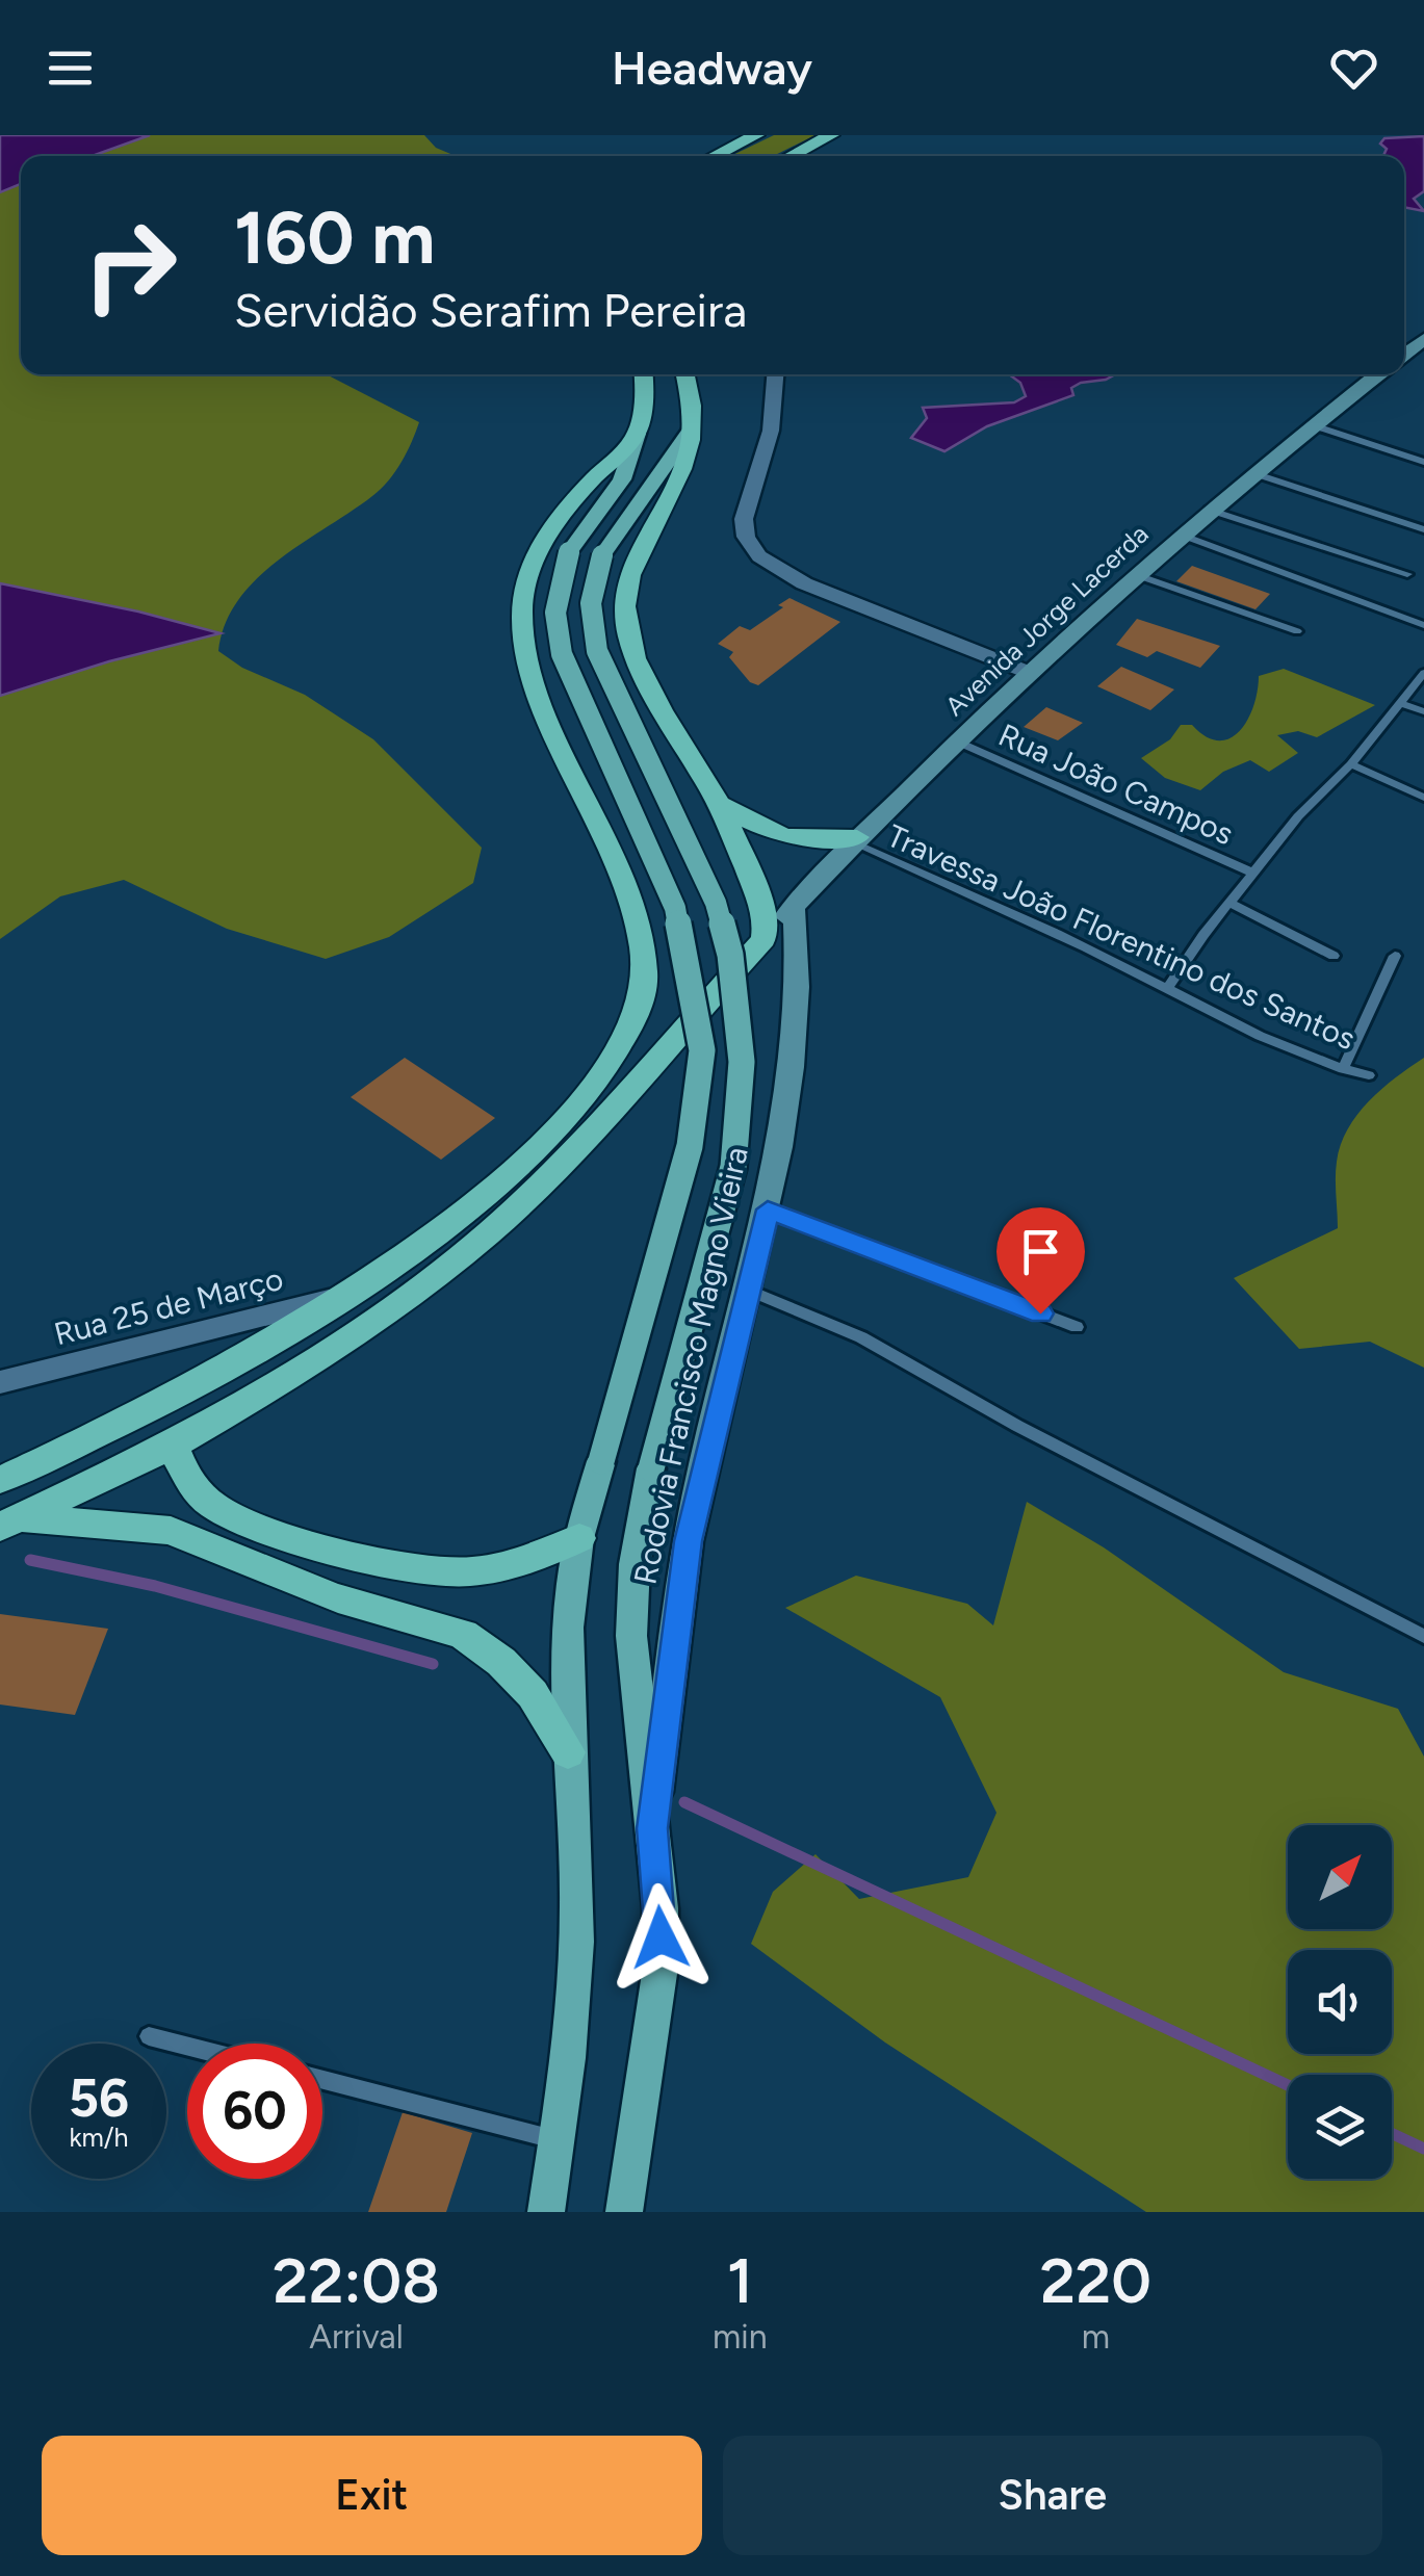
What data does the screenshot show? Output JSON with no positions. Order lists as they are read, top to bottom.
{
  "streets": {
    "main road": ["Avenida Jorge Lacerda", "Rodovia Francisco Magno Vieira"],
    "street": ["Rua 25 de Março"],
    "lane": ["Rua João Campos", "Travessa João Florentino dos Santos"]
  },
  "crossings": [
    ["Avenida Jorge Lacerda", "Rua João Campos"],
    ["Avenida Jorge Lacerda", "Travessa João Florentino dos Santos"],
    ["Avenida Jorge Lacerda", "Rodovia Francisco Magno Vieira"]
  ],
  "north": "top right",
  "page": {
    "header": "Headway",
    "turn": ["160 m", "Servidão Serafim Pereira"],
    "speed": "56 km/h",
    "limit": "60",
    "eta": [
      "22:08",
      "Arrival",
      "1",
      "min",
      "220",
      "m"
    ],
    "buttons": ["Exit", "Share"]
  }
}
